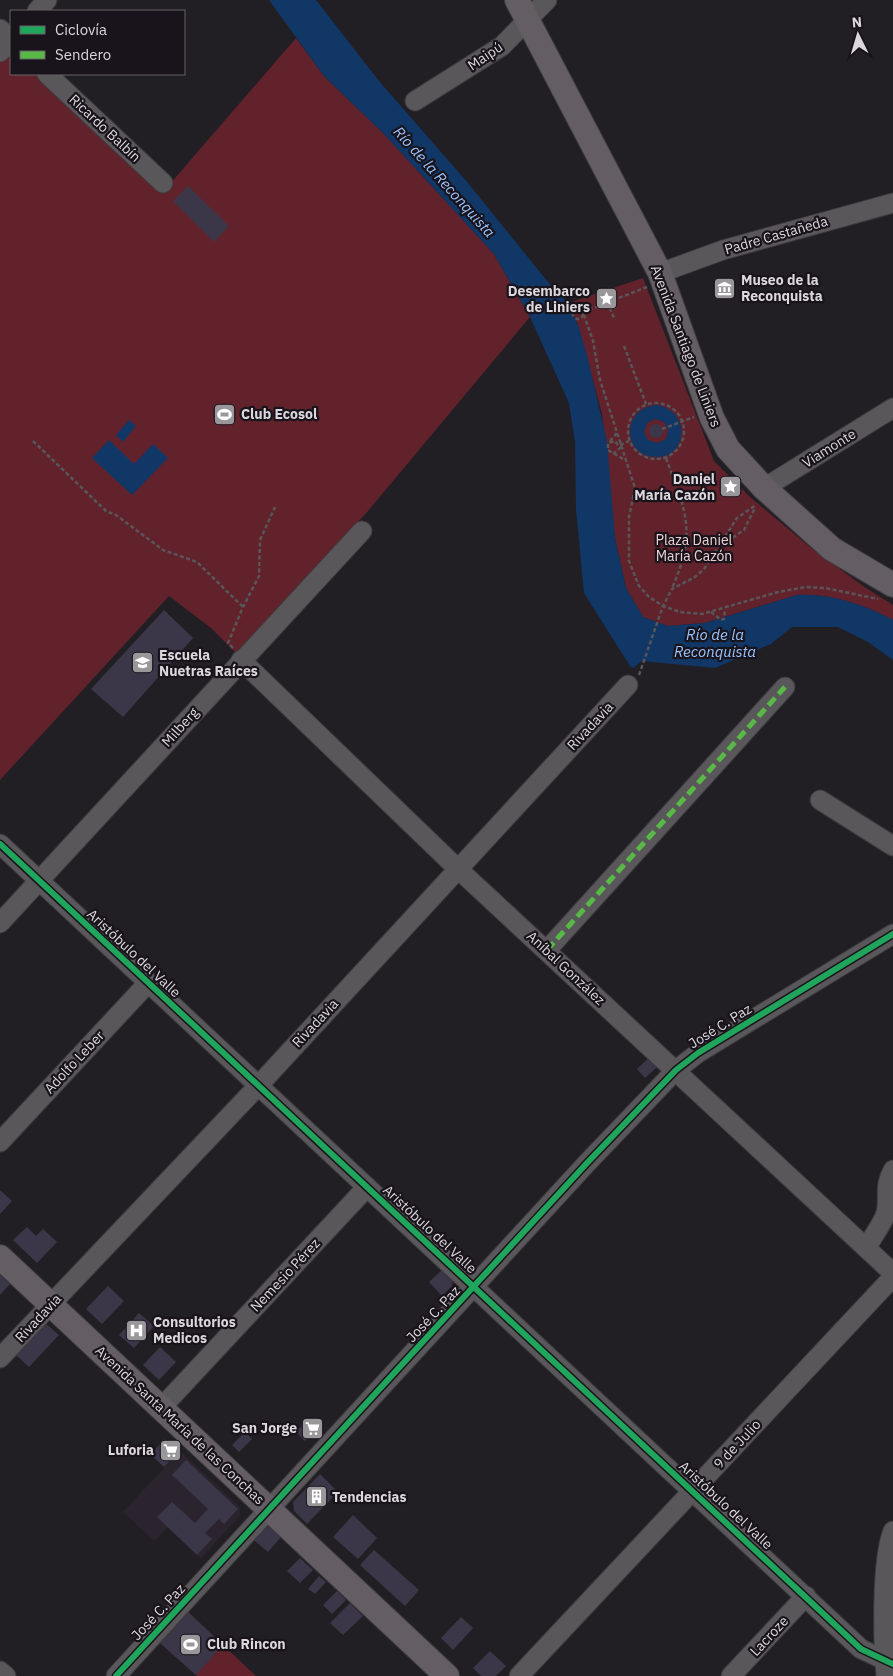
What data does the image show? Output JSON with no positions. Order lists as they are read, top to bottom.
{
  "streets": {
    "main road": ["Avenida Santiago de Liniers", "Avenida Santa María de las Conchas"],
    "street": [
      "Maipú",
      "Ricardo Balbín",
      "Padre Castañeda",
      "Viamonte",
      "Rivadavia",
      "Milberg",
      "Aristóbulo del Valle",
      "Aníbal González",
      "José C. Paz",
      "Adolfo Leber",
      "Nemesio Pérez",
      "9 de Julio",
      "Lacroze"
    ]
  },
  "crossings": [
    ["Maipú", "Avenida Santiago de Liniers"],
    ["Padre Castañeda", "Avenida Santiago de Liniers"],
    ["Avenida Santiago de Liniers", "Viamonte"],
    ["Rivadavia", "Aristóbulo del Valle"],
    ["Rivadavia", "Aníbal González"],
    ["Rivadavia", "Avenida Santa María de las Conchas"],
    ["Milberg", "Aristóbulo del Valle"],
    ["Milberg", "Aníbal González"],
    ["Aristóbulo del Valle", "José C. Paz"],
    ["Aristóbulo del Valle", "Adolfo Leber"],
    ["Aristóbulo del Valle", "Nemesio Pérez"],
    ["Aristóbulo del Valle", "9 de Julio"],
    ["Aristóbulo del Valle", "Lacroze"],
    ["Aníbal González", "José C. Paz"],
    ["José C. Paz", "Avenida Santa María de las Conchas"],
    ["Nemesio Pérez", "Avenida Santa María de las Conchas"]
  ],
  "water": ["Río de la Reconquista"],
  "parks": ["Plaza Daniel María Cazón"],
  "places": {
    "museum": ["Museo de la Reconquista"],
    "place": ["Desembarco de Liniers", "Daniel María Cazón"],
    "sports": ["Club Ecosol", "Club Rincon"],
    "school or university": ["Escuela Nuetras Raíces"],
    "hospital": ["Consultorios Medicos"],
    "supermarket": ["San Jorge", "Luforia"],
    "building": ["Tendencias"]
  },
  "legend": ["Ciclovía", "Sendero"],
  "north": "top"
}
